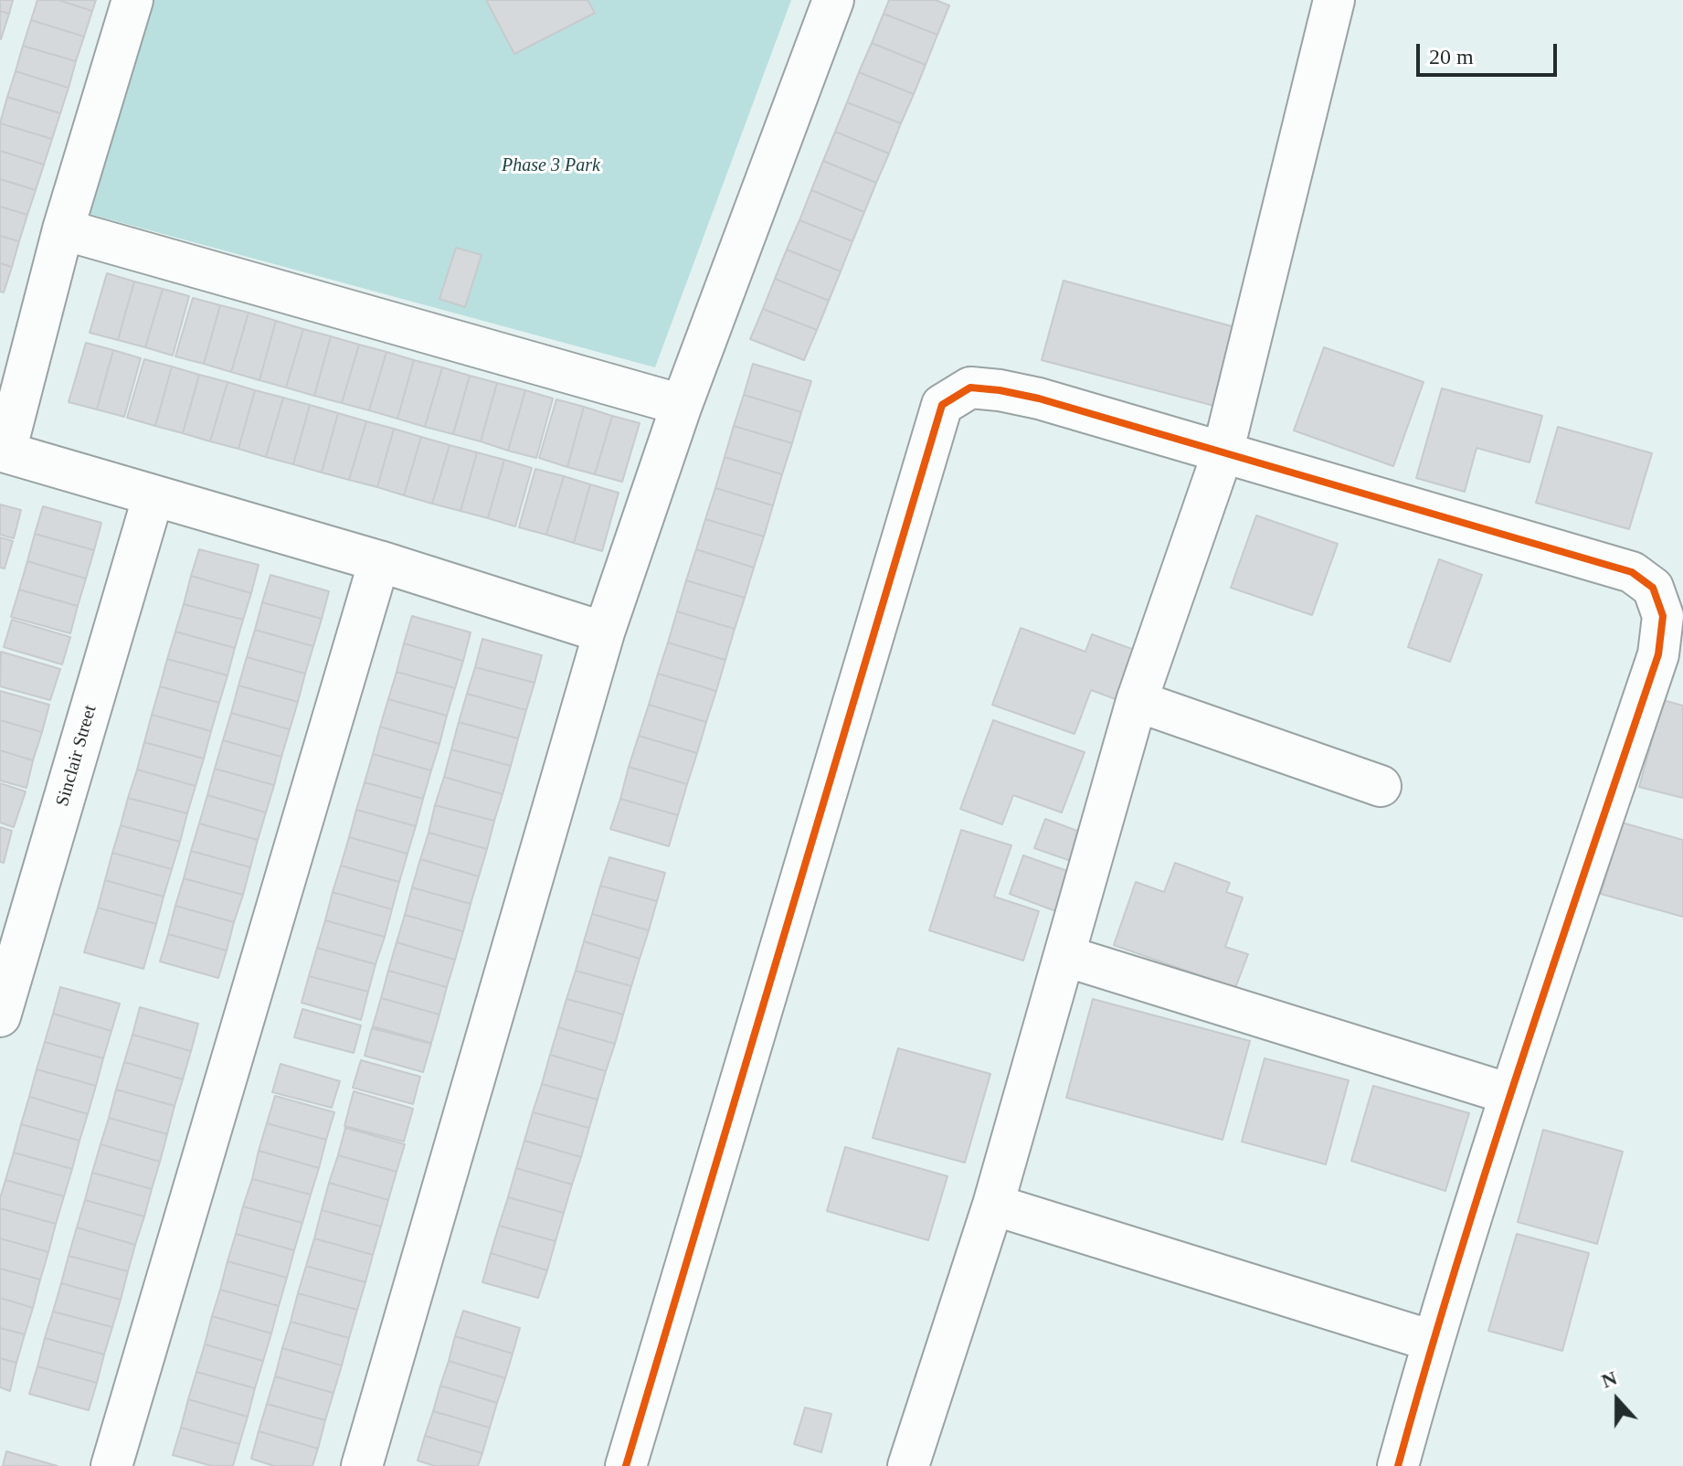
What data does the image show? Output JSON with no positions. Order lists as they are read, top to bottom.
{
  "streets": {
    "street": ["Sinclair Street"]
  },
  "parks": ["Phase 3 Park"],
  "scale_bar": "20 m",
  "north": "top"
}
